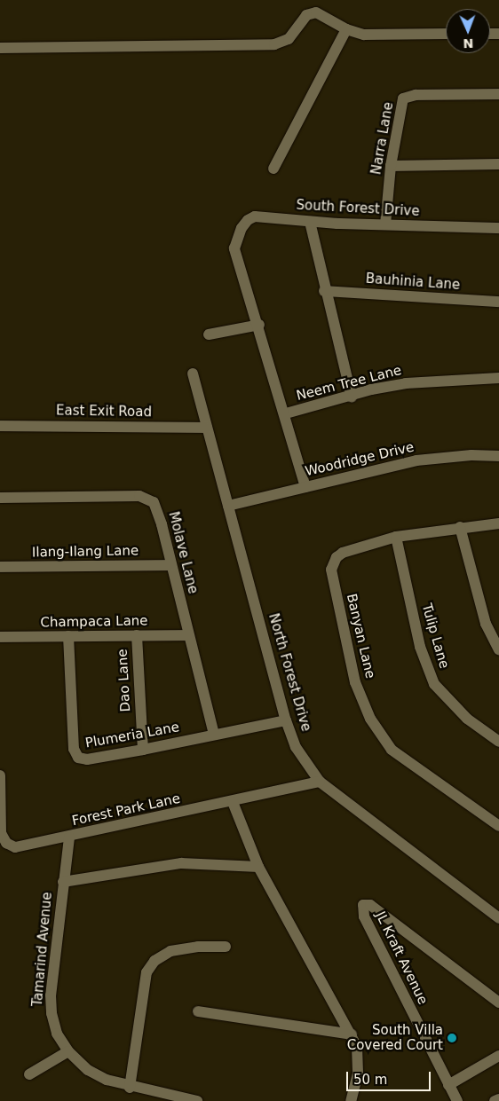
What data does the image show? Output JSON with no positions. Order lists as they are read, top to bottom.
{
  "streets": {
    "street": [
      "Narra Lane",
      "South Forest Drive",
      "Bauhinia Lane",
      "Neem Tree Lane",
      "East Exit Road",
      "Woodridge Drive",
      "Ilang-Ilang Lane",
      "Molave Lane",
      "Champaca Lane",
      "Banyan Lane",
      "Tulip Lane",
      "North Forest Drive",
      "Dao Lane",
      "Plumeria Lane",
      "Forest Park Lane",
      "Tamarind Avenue",
      "JL Kraft Avenue"
    ]
  },
  "crossings": [
    ["Narra Lane", "South Forest Drive"],
    ["East Exit Road", "North Forest Drive"],
    ["Woodridge Drive", "North Forest Drive"],
    ["Ilang-Ilang Lane", "Molave Lane"],
    ["Molave Lane", "Champaca Lane"],
    ["Molave Lane", "Plumeria Lane"],
    ["Champaca Lane", "Dao Lane"],
    ["Champaca Lane", "Plumeria Lane"],
    ["Banyan Lane", "Tulip Lane"],
    ["North Forest Drive", "Plumeria Lane"],
    ["North Forest Drive", "Forest Park Lane"],
    ["Dao Lane", "Plumeria Lane"],
    ["Forest Park Lane", "Tamarind Avenue"]
  ],
  "places": ["South Villa Covered Court"],
  "scale_bar": "50 m",
  "north": "bottom"
}
